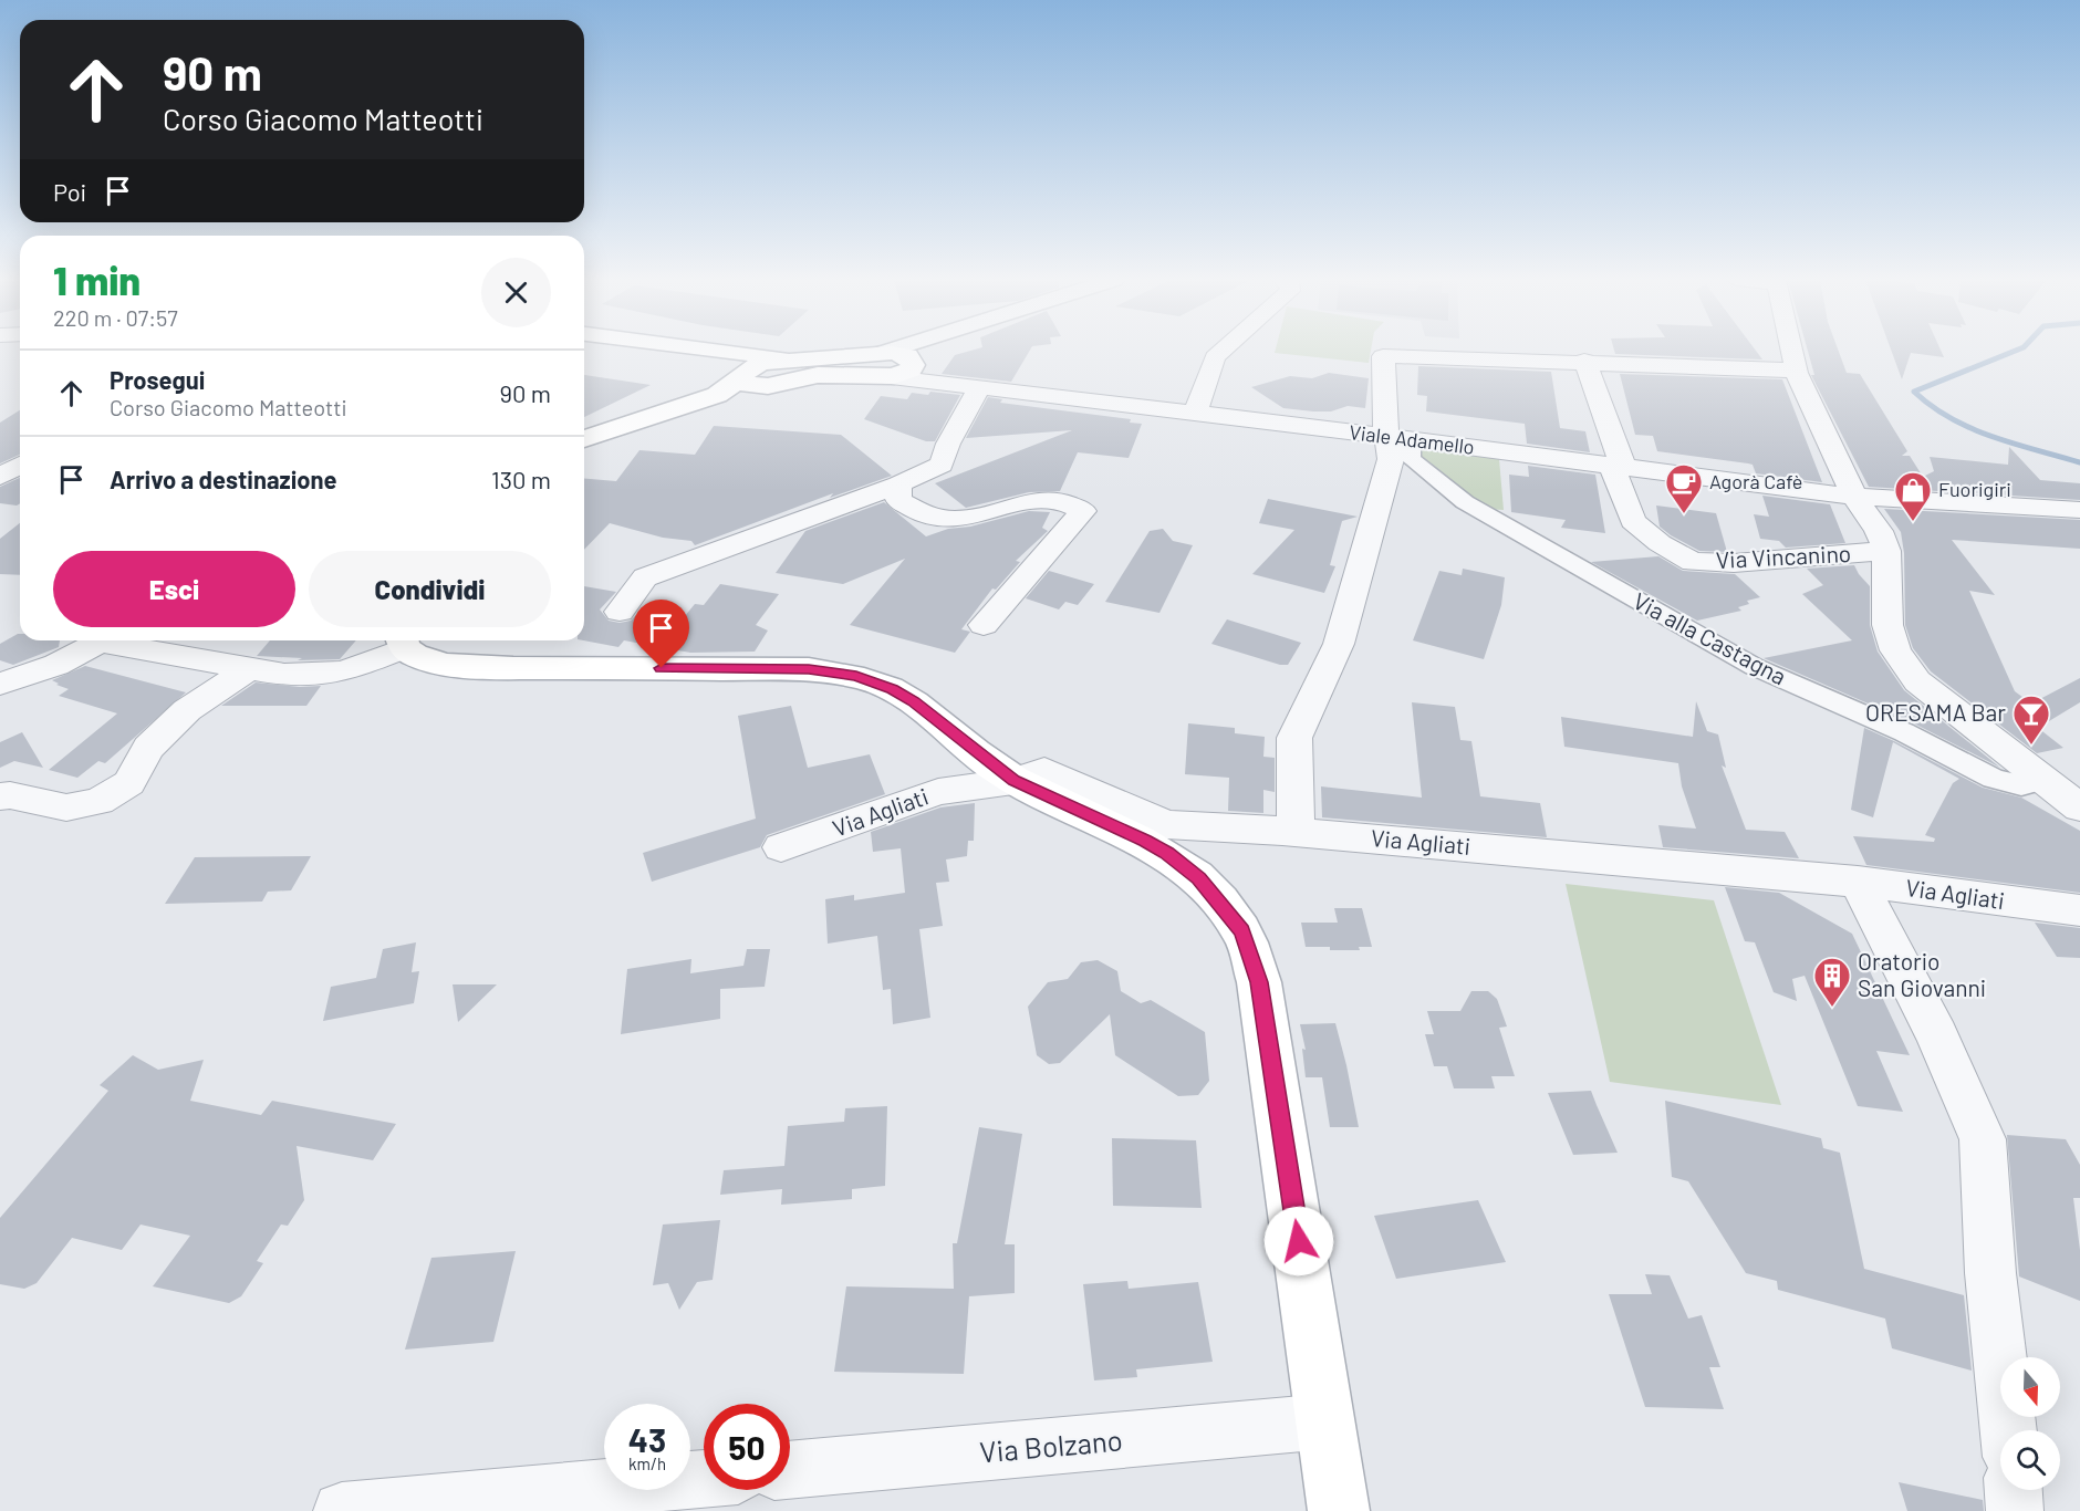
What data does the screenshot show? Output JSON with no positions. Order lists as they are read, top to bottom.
{
  "streets": {
    "street": [
      "Viale Adamello",
      "Via Vincanino",
      "Via alla Castagna",
      "Via Agliati",
      "Via Bolzano"
    ]
  },
  "crossings": [
    ["Viale Adamello", "Via Vincanino"],
    ["Viale Adamello", "Via alla Castagna"]
  ],
  "places": {
    "cafe": ["Agorà Cafè"],
    "shop": ["Fuorigiri"],
    "bar": ["ORESAMA Bar"],
    "building": ["Oratorio San Giovanni"]
  },
  "north": "bottom",
  "page": {
    "turn": ["90 m", "Corso Giacomo Matteotti"],
    "then": "Poi",
    "heading": ["1 min", "220 m · 07:57"],
    "list": [
      {
        "name": "Prosegui",
        "note": "Corso Giacomo Matteotti",
        "value": "90 m"
      },
      {
        "name": "Arrivo a destinazione",
        "value": "130 m"
      }
    ],
    "buttons": ["Esci", "Condividi"],
    "speed": "43 km/h",
    "limit": "50"
  }
}
